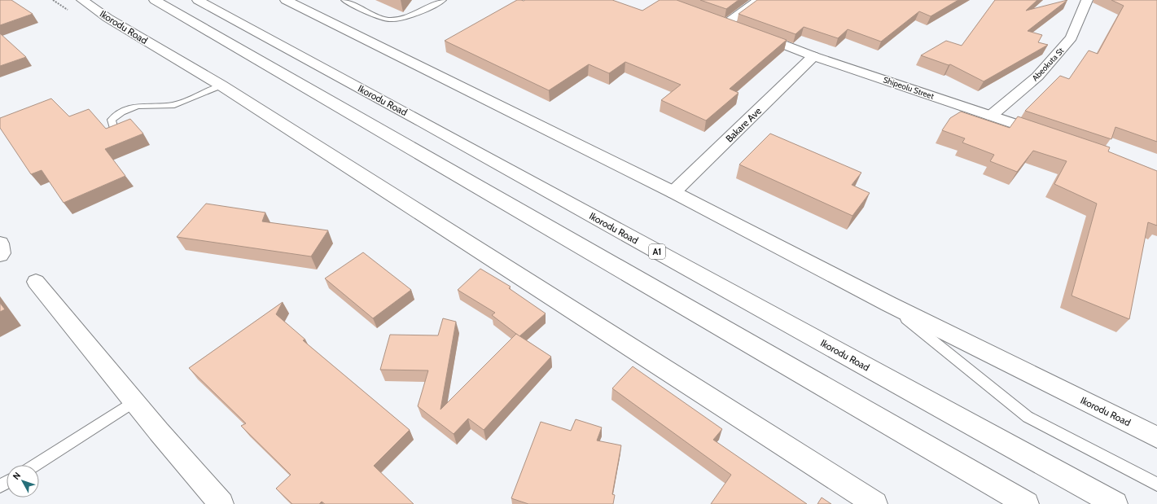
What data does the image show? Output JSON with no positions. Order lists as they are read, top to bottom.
{
  "streets": {
    "main road": [
      "Ikorodu Road",
      "Abeokuta St",
      "Shipeolu Street",
      "Bakare Ave",
      "A1"
    ]
  },
  "crossings": [
    ["Ikorodu Road", "Bakare Ave"],
    ["Abeokuta St", "Shipeolu Street"],
    ["Shipeolu Street", "Bakare Ave"]
  ],
  "north": "top left"
}
